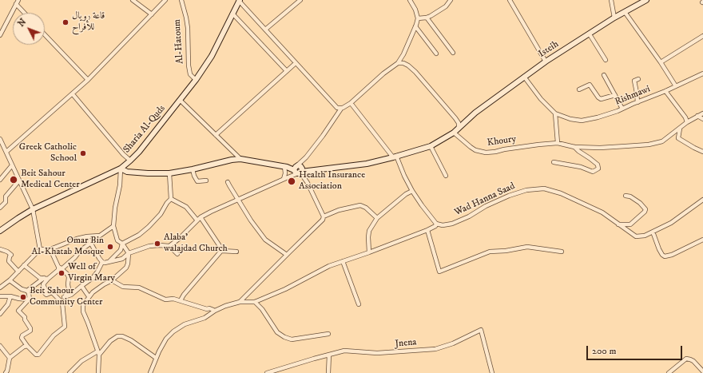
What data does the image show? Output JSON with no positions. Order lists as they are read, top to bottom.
{
  "streets": {
    "street": [
      "Al-Hatoum",
      "Isteih",
      "Rishmawi",
      "Sharia Al-Quds",
      "Khoury",
      "Wad Hanna Saad",
      "Jnena"
    ]
  },
  "crossings": [
    ["Al-Hatoum", "Sharia Al-Quds"],
    ["Isteih", "Rishmawi"],
    ["Isteih", "Sharia Al-Quds"],
    ["Isteih", "Khoury"]
  ],
  "places": [
    "قاعة رويال للأفراح",
    "Greek Catholic School",
    "Beit Sahour Medical Center",
    "Health Insurance Association",
    "Alaba' walajdad Church",
    "Omar Bin Al-Khatab Mosque",
    "Well of Virgin Mary",
    "Beit Sahour Community Center"
  ],
  "scale_bar": "200 m",
  "north": "top left"
}
